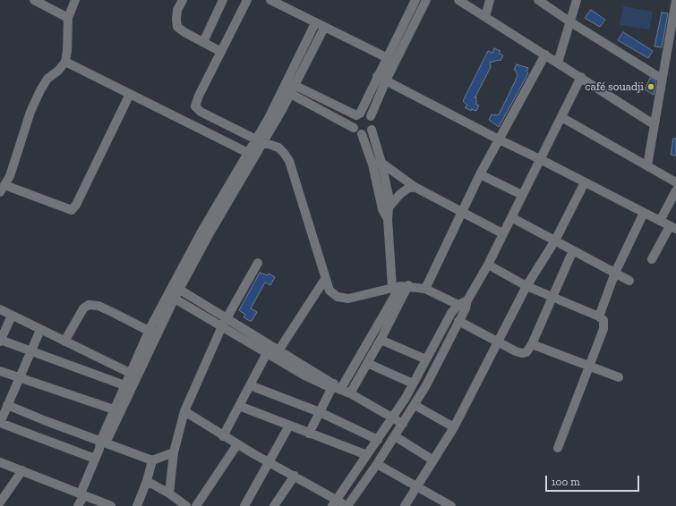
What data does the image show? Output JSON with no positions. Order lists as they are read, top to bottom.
{
  "places": ["café souadji"],
  "scale_bar": "100 m"
}
